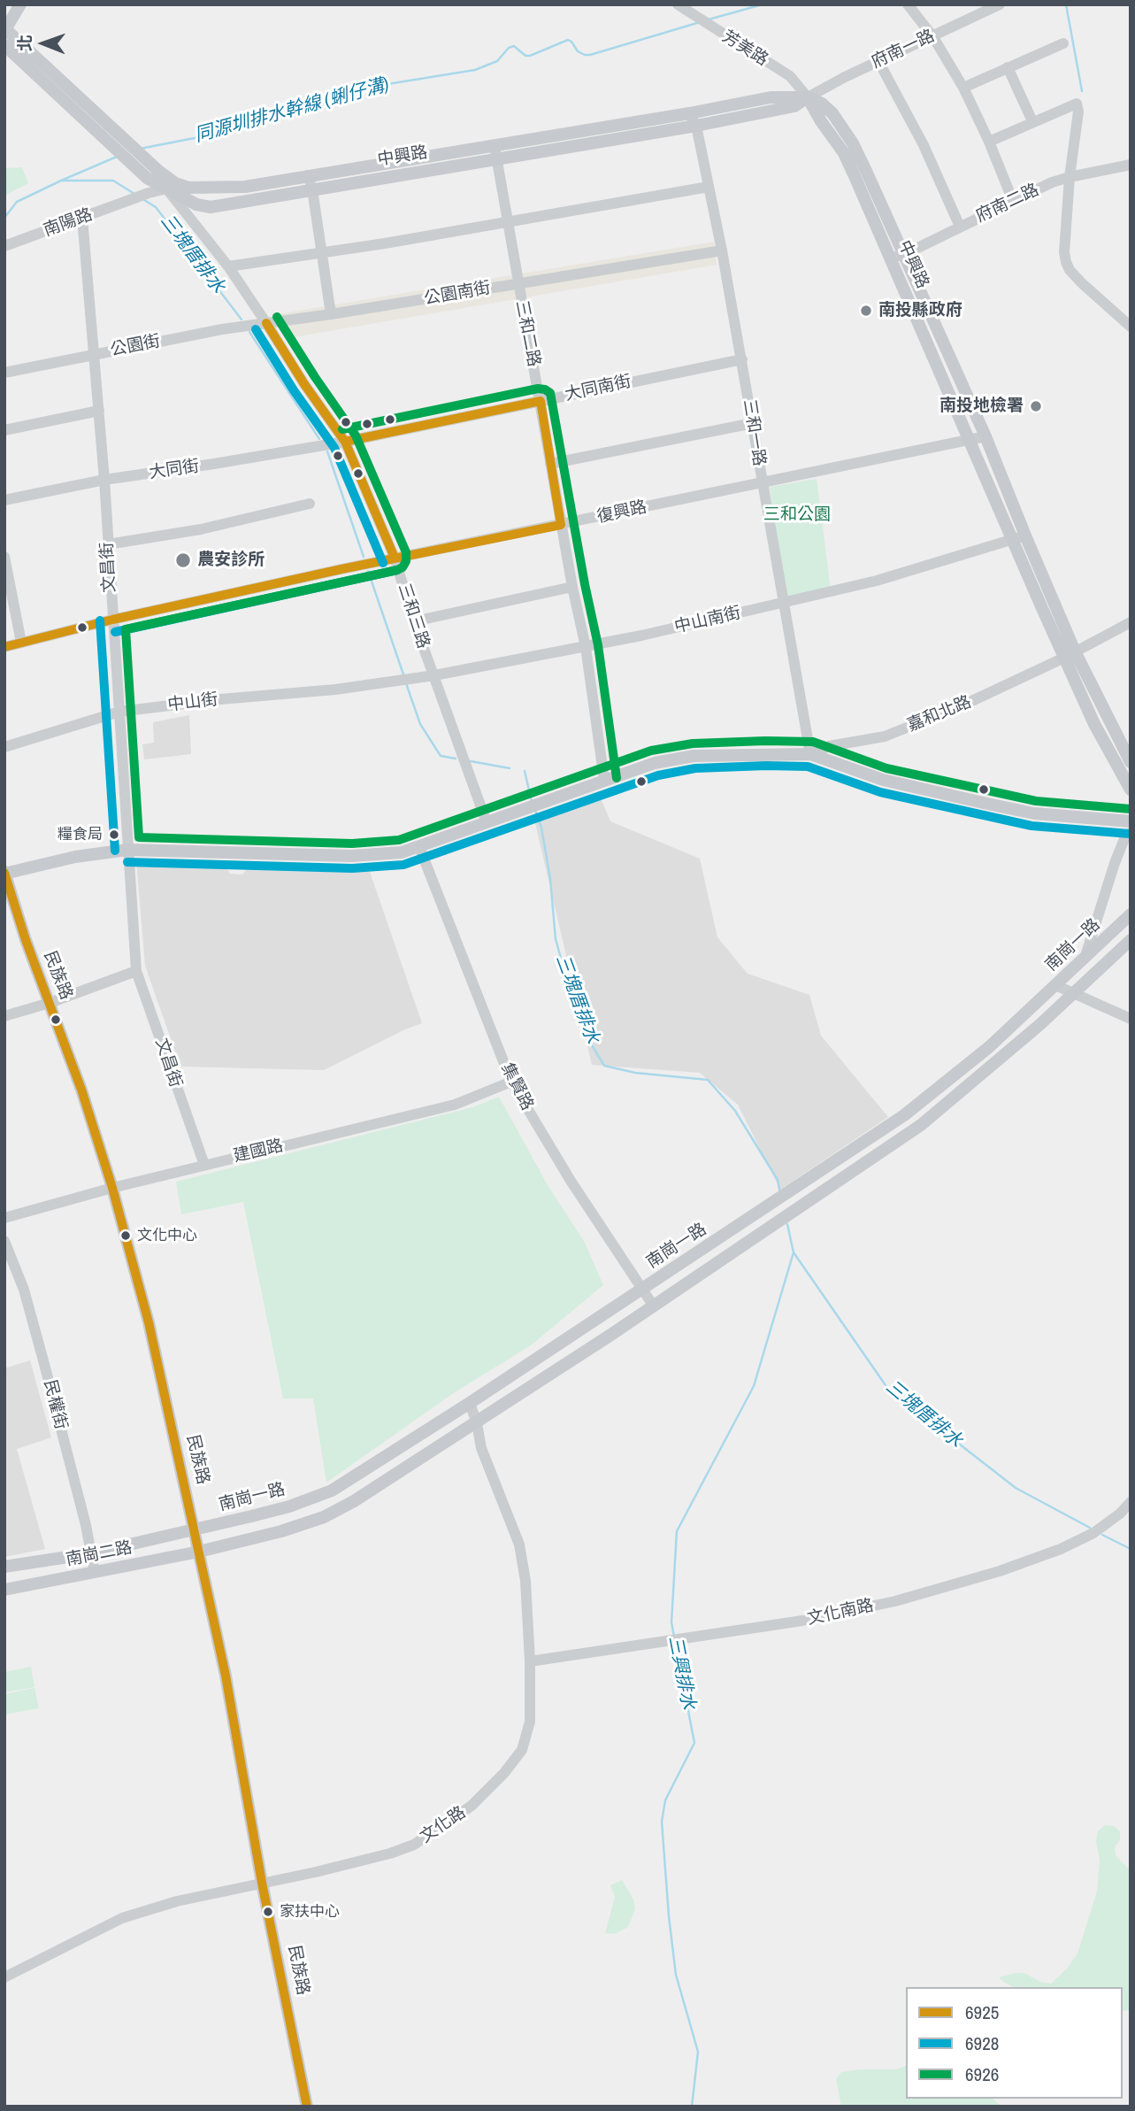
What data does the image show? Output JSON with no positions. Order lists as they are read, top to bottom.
{
  "streets": {
    "main road": [
      "中興路",
      "南崗一路",
      "民族路",
      "南崗二路"
    ],
    "street": [
      "芳美路",
      "府南一路",
      "府南二路",
      "南陽路",
      "公園南街",
      "三和二路",
      "公園街",
      "大同南街",
      "三和一路",
      "大同街",
      "復興路",
      "文昌街",
      "三和三路",
      "中山南街",
      "中山街",
      "嘉和北路",
      "集賢路",
      "建國路",
      "民權街",
      "文化南路",
      "文化路"
    ]
  },
  "crossings": [
    ["芳美路", "府南一路"],
    ["芳美路", "中興路"],
    ["府南一路", "中興路"],
    ["中興路", "府南二路"],
    ["中興路", "南陽路"],
    ["中興路", "三和二路"],
    ["中興路", "三和一路"],
    ["中興路", "復興路"],
    ["中興路", "三和三路"],
    ["中興路", "中山南街"],
    ["中興路", "嘉和北路"],
    ["南陽路", "文昌街"],
    ["南陽路", "三和三路"],
    ["公園南街", "三和二路"],
    ["公園南街", "公園街"],
    ["公園南街", "三和一路"],
    ["公園南街", "三和三路"],
    ["三和二路", "大同南街"],
    ["三和二路", "復興路"],
    ["三和二路", "中山南街"],
    ["公園街", "文昌街"],
    ["公園街", "三和三路"],
    ["大同南街", "三和一路"],
    ["大同南街", "大同街"],
    ["大同南街", "三和三路"],
    ["三和一路", "復興路"],
    ["三和一路", "中山南街"],
    ["三和一路", "嘉和北路"],
    ["大同街", "文昌街"],
    ["大同街", "三和三路"],
    ["復興路", "文昌街"],
    ["復興路", "三和三路"],
    ["文昌街", "中山街"],
    ["文昌街", "建國路"],
    ["三和三路", "中山南街"],
    ["中山南街", "中山街"],
    ["南崗一路", "民族路"],
    ["南崗一路", "集賢路"],
    ["南崗一路", "南崗二路"],
    ["南崗一路", "文化路"],
    ["民族路", "建國路"],
    ["民族路", "南崗二路"],
    ["民族路", "文化路"],
    ["集賢路", "建國路"],
    ["民權街", "南崗二路"],
    ["文化南路", "文化路"]
  ],
  "water": ["同源圳排水幹線 (蜊仔溝)", "三塊厝排水", "三興排水"],
  "parks": ["三和公園"],
  "places": [
    "南投縣政府",
    "南投地檢署",
    "農安診所",
    "糧食局",
    "文化中心",
    "家扶中心"
  ],
  "lines": ["transit line 6926", "transit line 6925", "transit line 6928"],
  "legend": ["6925", "6928", "6926"],
  "north": "left"
}
